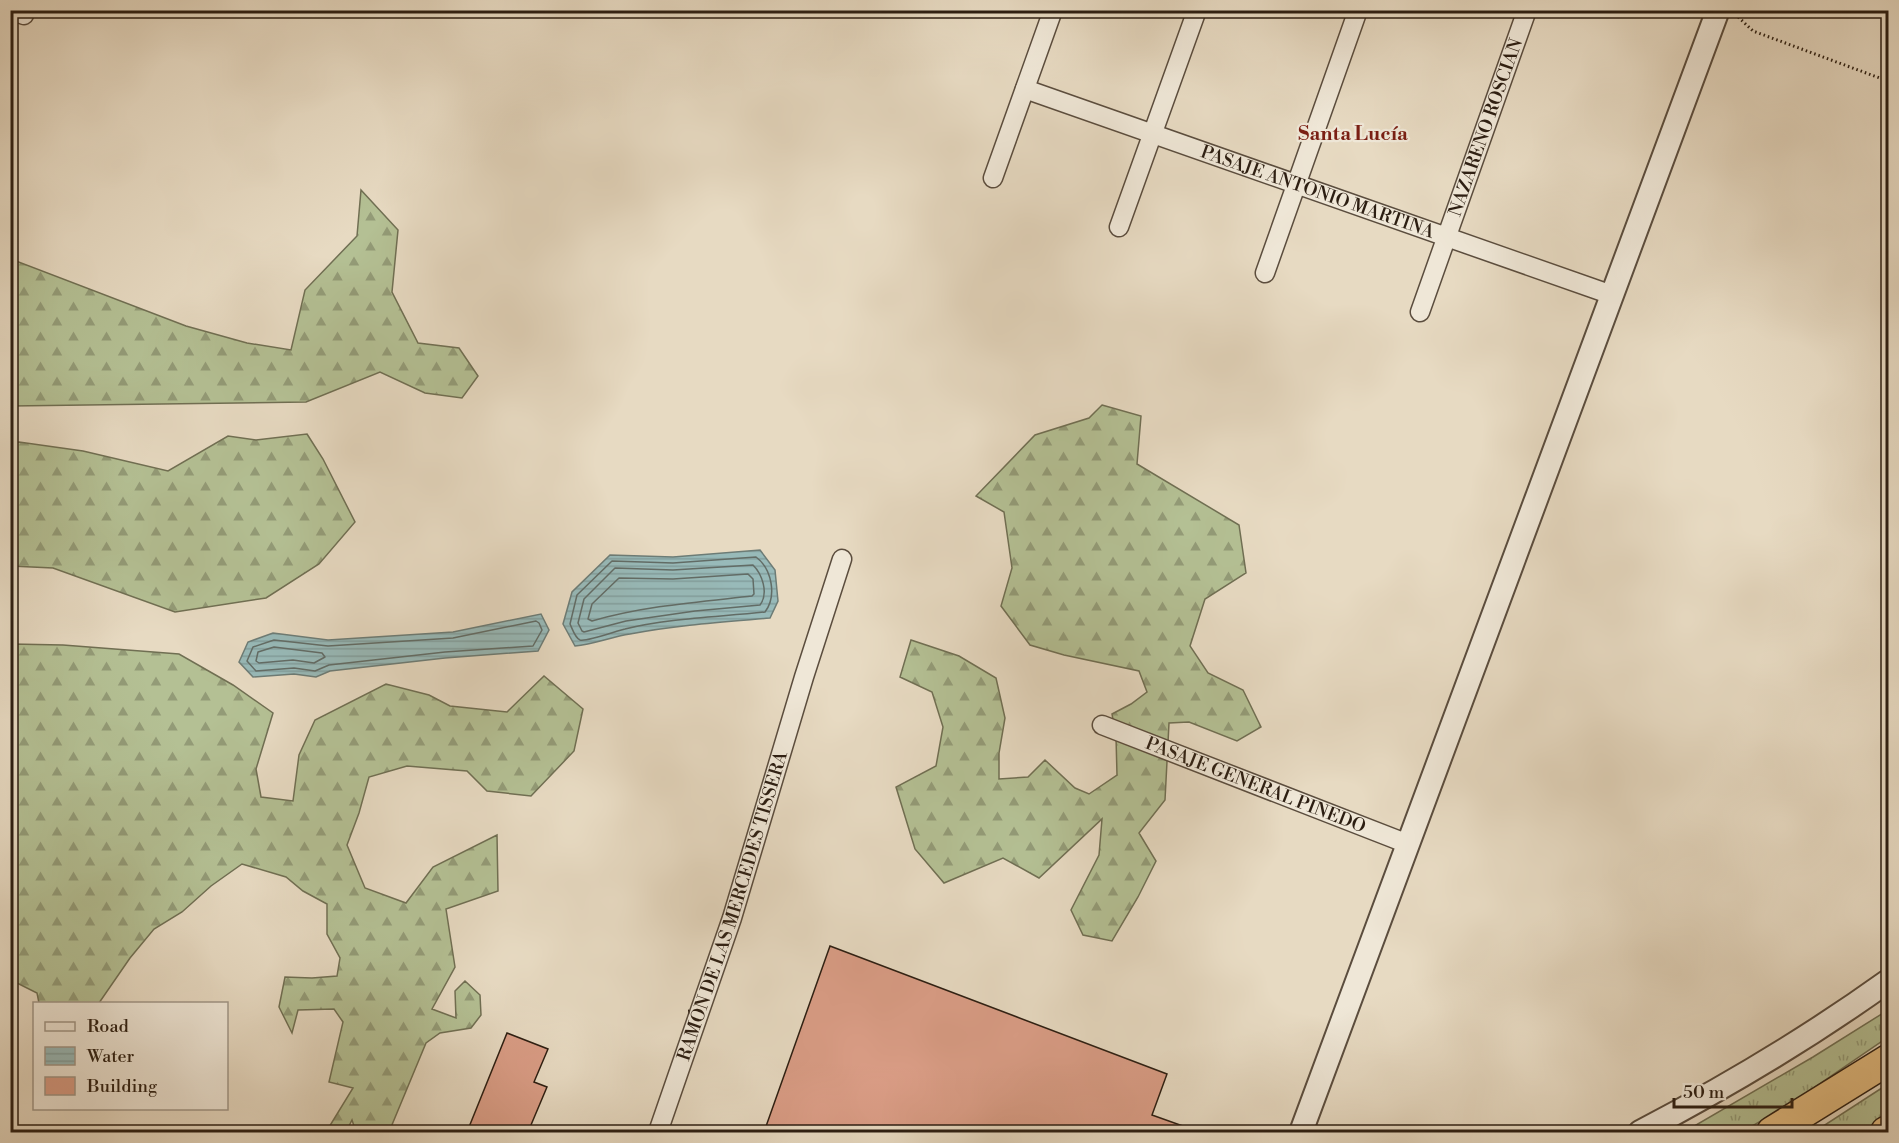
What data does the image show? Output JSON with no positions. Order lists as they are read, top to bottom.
{
  "streets": {
    "street": [
      "NAZARENO ROSCIAN",
      "PASAJE ANTONIO MARTINA",
      "PASAJE GENERAL PINEDO",
      "RAMÓN DE LAS MERCEDES TISSERA"
    ]
  },
  "crossings": [
    ["NAZARENO ROSCIAN", "PASAJE ANTONIO MARTINA"]
  ],
  "districts": ["Santa Lucía"],
  "legend": ["Road", "Water", "Building"],
  "scale_bar": "50 m"
}
